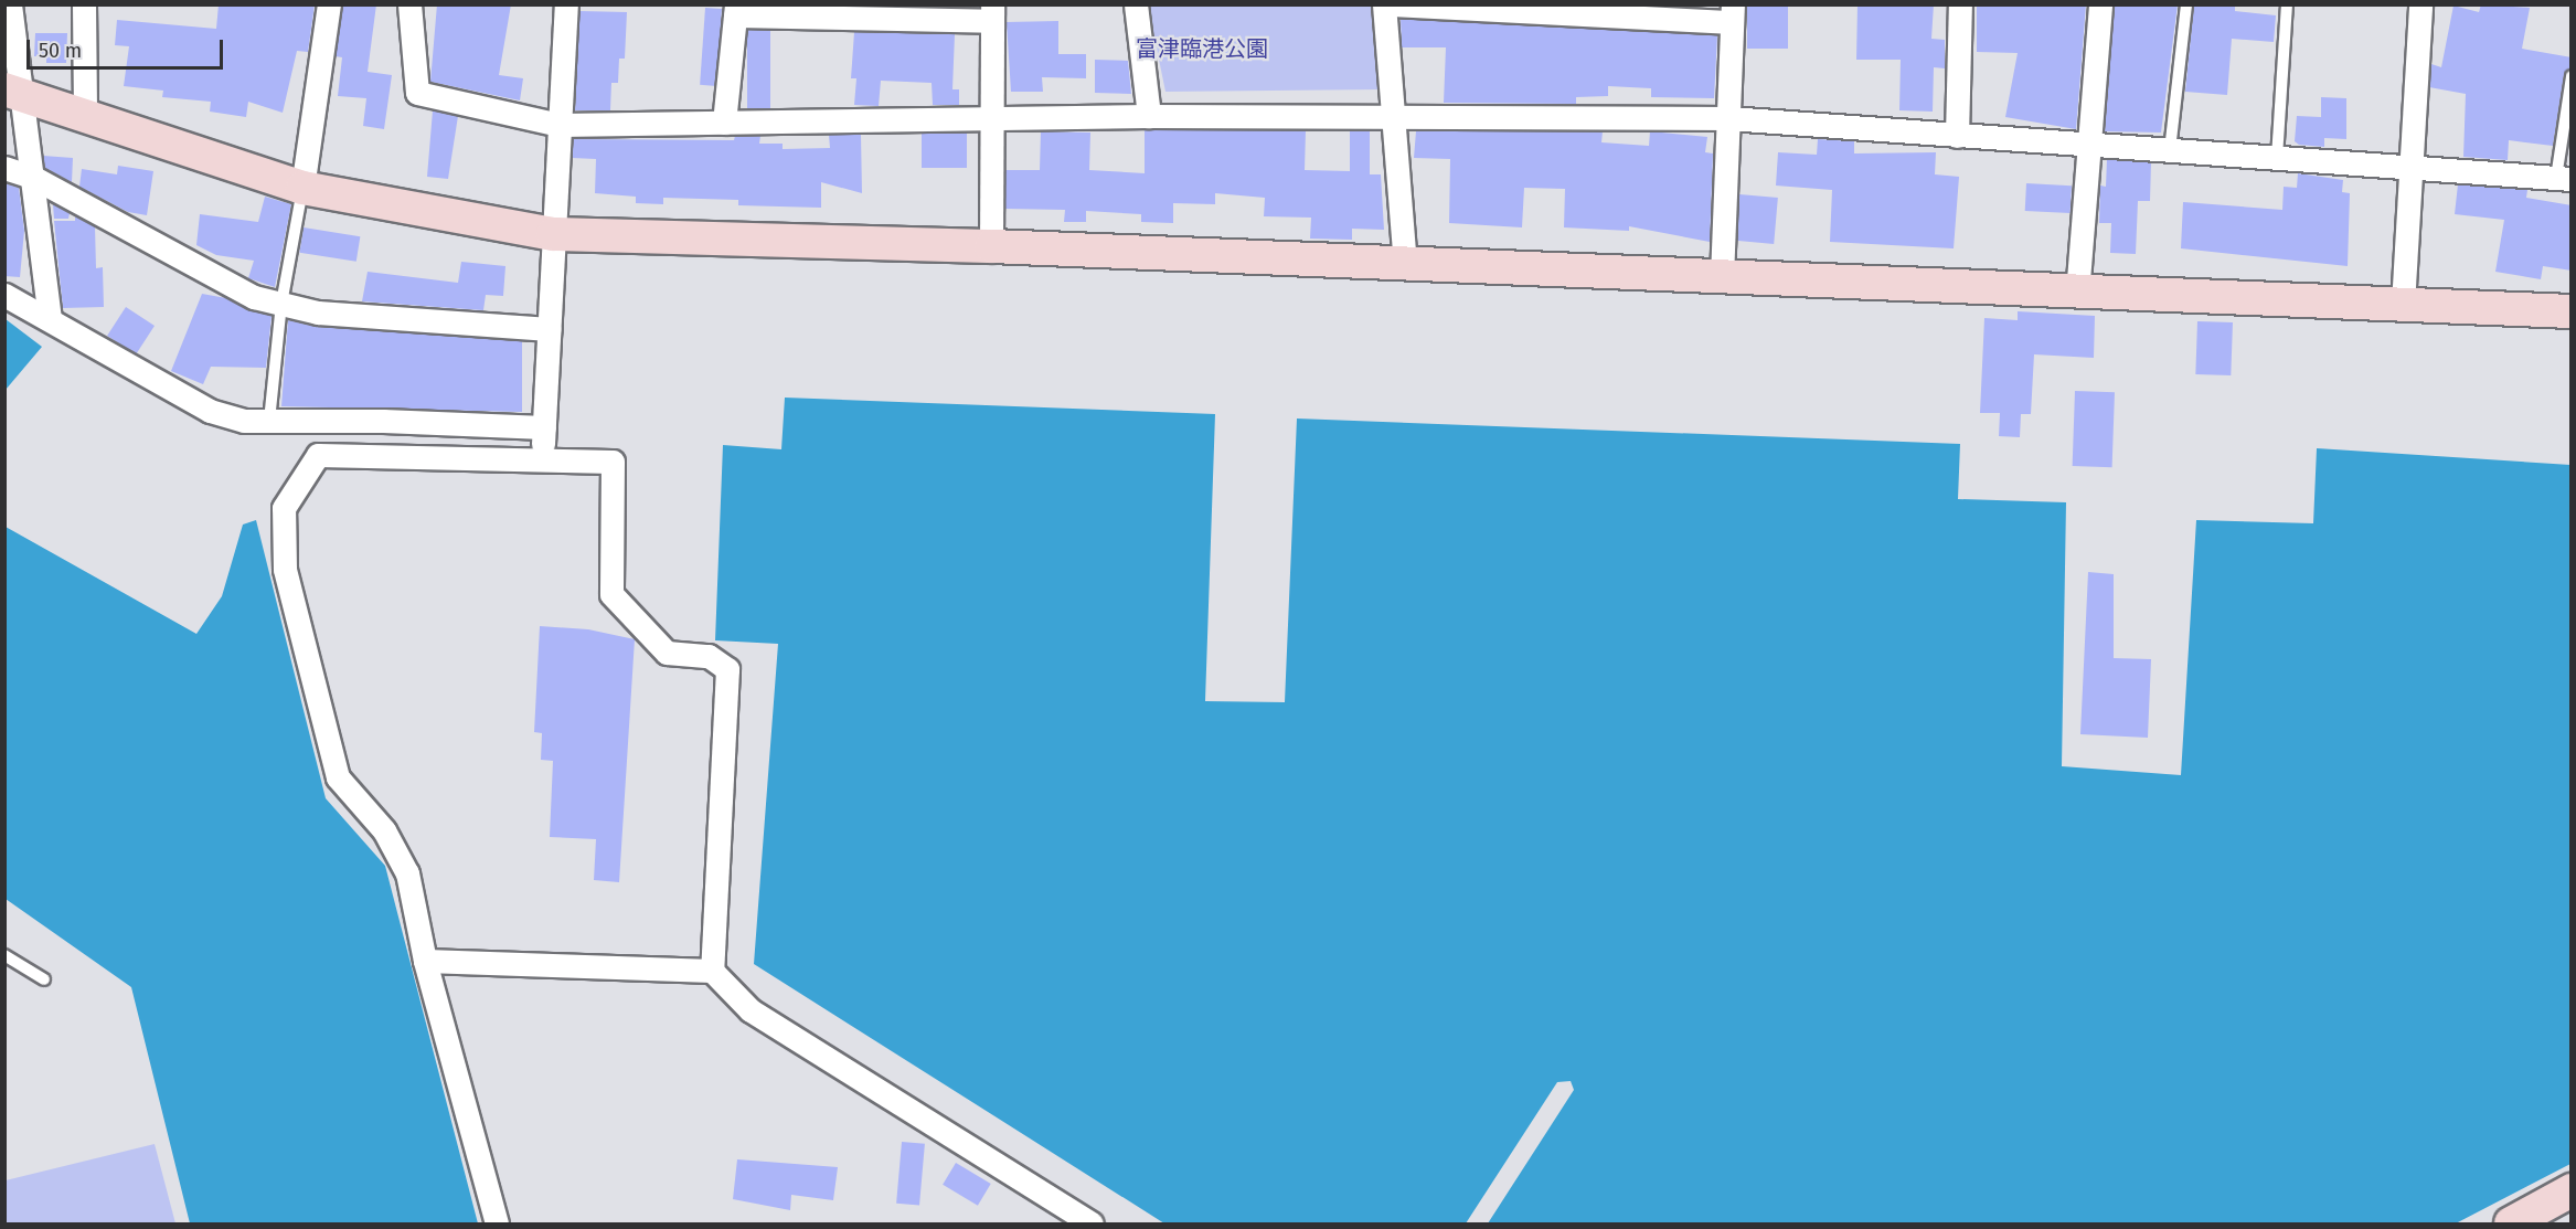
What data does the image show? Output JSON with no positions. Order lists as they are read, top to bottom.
{
  "parks": ["富津臨港公園"],
  "scale_bar": "50 m"
}
